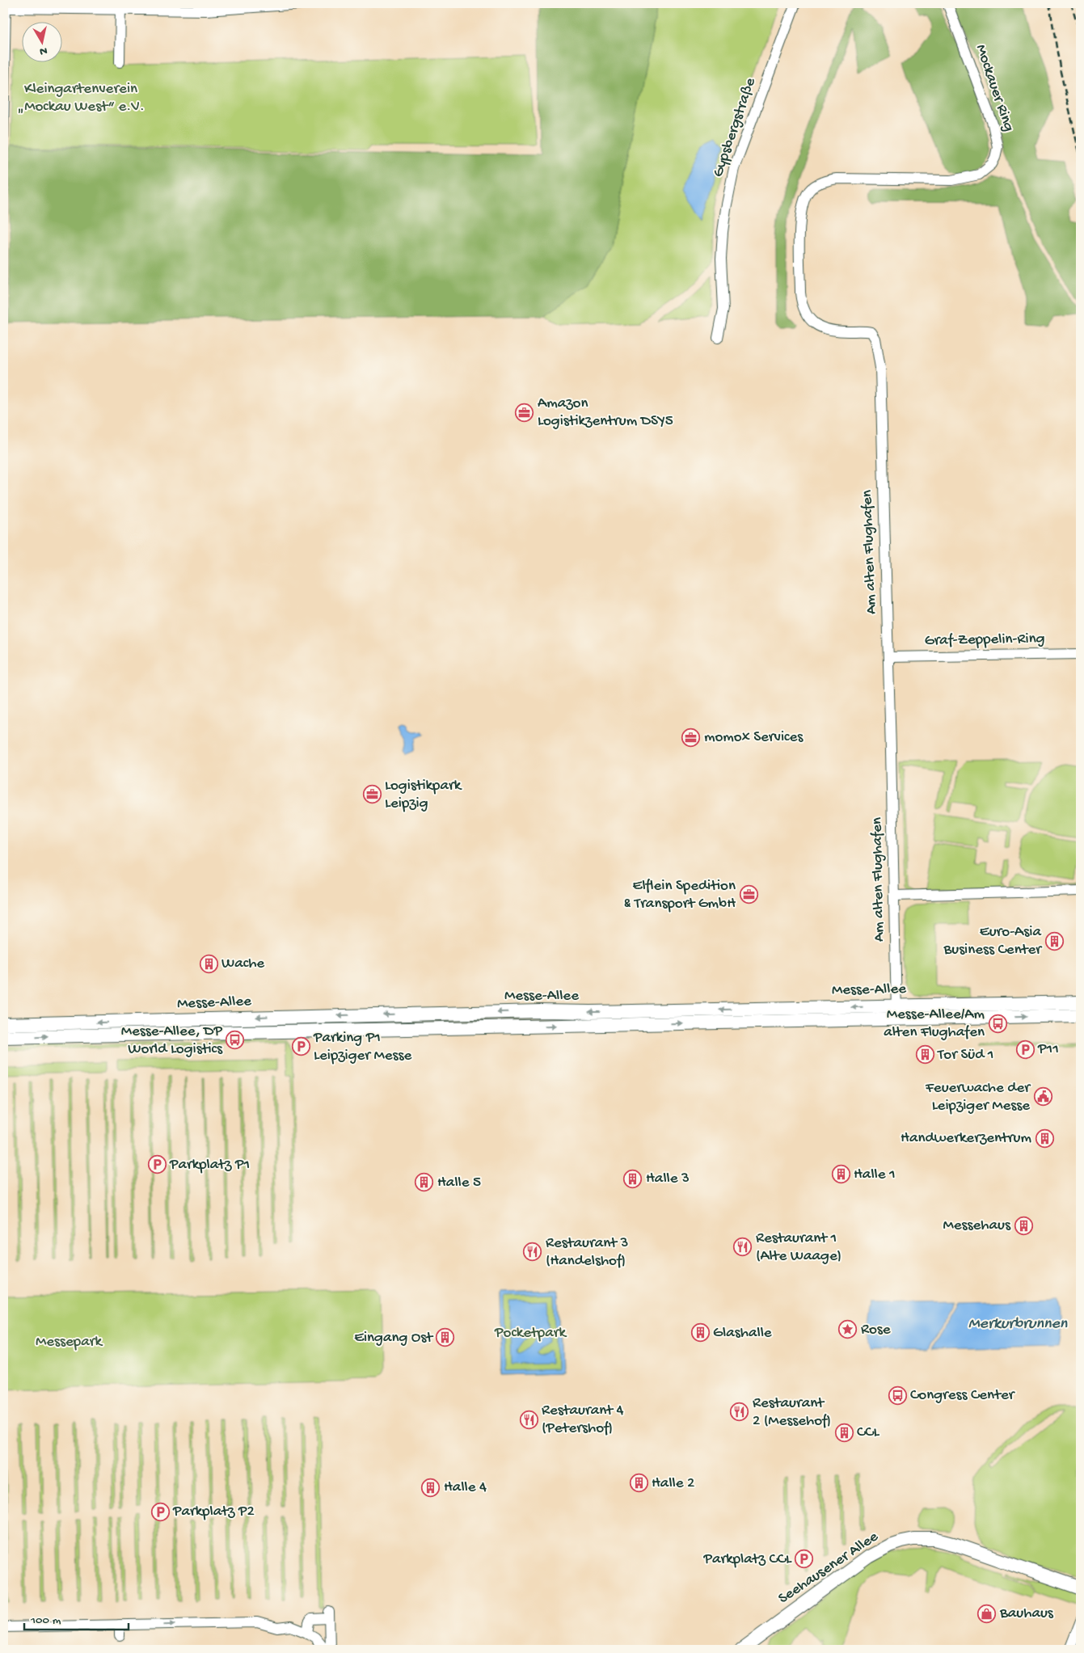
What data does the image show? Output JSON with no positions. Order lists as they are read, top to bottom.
{
  "streets": {
    "main road": ["Messe-Allee", "Seehausener Allee"],
    "street": [
      "Mockauer Ring",
      "Gypsbergstraße",
      "Am alten Flughafen",
      "Graf-Zeppelin-Ring"
    ]
  },
  "crossings": [
    ["Mockauer Ring", "Am alten Flughafen"],
    ["Am alten Flughafen", "Graf-Zeppelin-Ring"],
    ["Am alten Flughafen", "Messe-Allee"]
  ],
  "water": ["Merkurbrunnen"],
  "parks": ["Kleingartenverein „Mockau West“ e.V.", "Pocketpark", "Messepark"],
  "places": {
    "office": [
      "Amazon Logistikzentrum DSY5",
      "momox Services",
      "Logistikpark Leipzig",
      "Elflein Spedition & Transport GmbH"
    ],
    "building": [
      "Euro-Asia Business Center",
      "Wache",
      "Tor Süd 1",
      "Handwerkerzentrum",
      "Halle 1",
      "Halle 3",
      "Halle 5",
      "Messehaus",
      "Glashalle",
      "Eingang Ost",
      "CCL",
      "Halle 2",
      "Halle 4"
    ],
    "bus stop": ["Messe-Allee/Am alten Flughafen", "Messe-Allee, DP World Logistics", "Congress Center"],
    "parking": [
      "Parking P1 Leipziger Messe",
      "P11",
      "Parkplatz P1",
      "Parkplatz P2",
      "Parkplatz CCL"
    ],
    "public building": ["Feuerwache der Leipziger Messe"],
    "restaurant": [
      "Restaurant 1 (Alte Waage)",
      "Restaurant 3 (Handelshof)",
      "Restaurant 2 (Messehof)",
      "Restaurant 4 (Petershof)"
    ],
    "place": ["Rose"],
    "shop": ["Bauhaus"]
  },
  "scale_bar": "100 m",
  "north": "bottom"
}
